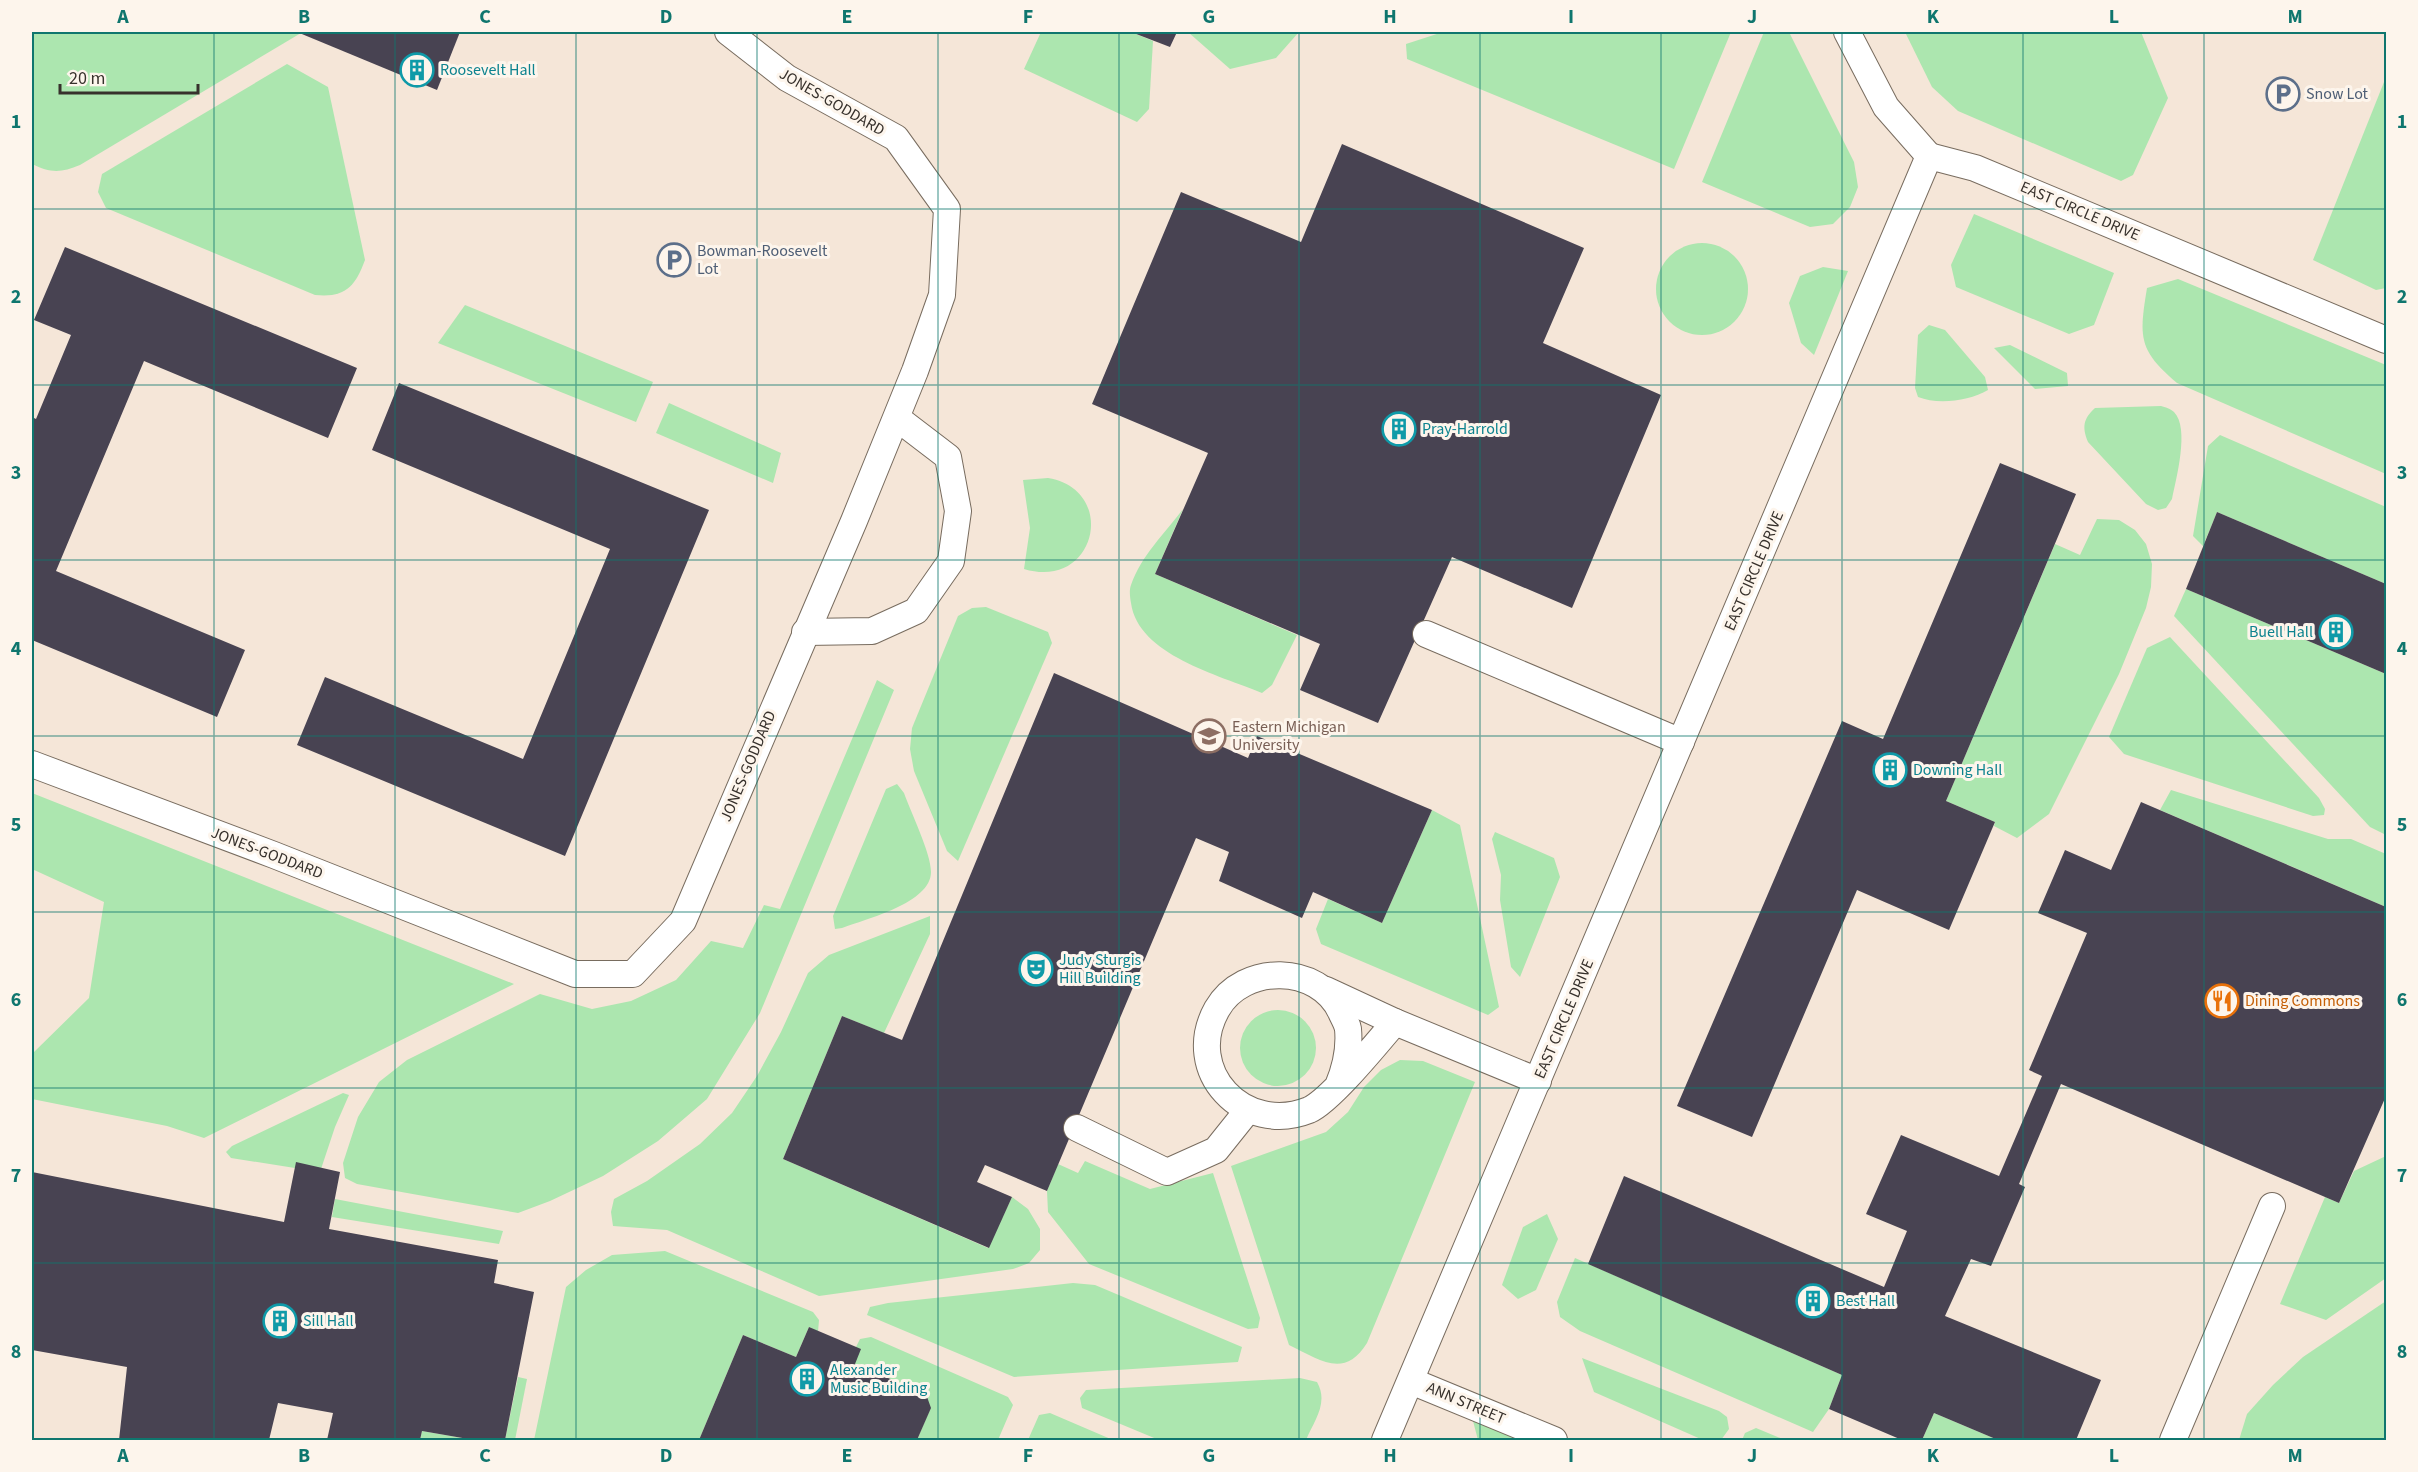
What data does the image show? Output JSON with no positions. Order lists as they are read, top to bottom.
{
  "streets": {
    "lane": ["JONES-GODDARD", "EAST CIRCLE DRIVE", "ANN STREET"]
  },
  "crossings": [
    ["EAST CIRCLE DRIVE", "ANN STREET"]
  ],
  "places": {
    "building": [
      "Roosevelt Hall",
      "Pray-Harrold",
      "Buell Hall",
      "Downing Hall",
      "Best Hall",
      "Sill Hall",
      "Alexander Music Building"
    ],
    "parking": ["Snow Lot", "Bowman-Roosevelt Lot"],
    "school or university": ["Eastern Michigan University"],
    "theatre": ["Judy Sturgis Hill Building"],
    "restaurant": ["Dining Commons"]
  },
  "scale_bar": "20 m",
  "grid": {
    "columns": [
      "A",
      "B",
      "C",
      "D",
      "E",
      "F",
      "G",
      "H",
      "I",
      "J",
      "K",
      "L",
      "M"
    ],
    "rows": [
      "1",
      "2",
      "3",
      "4",
      "5",
      "6",
      "7",
      "8"
    ]
  }
}
